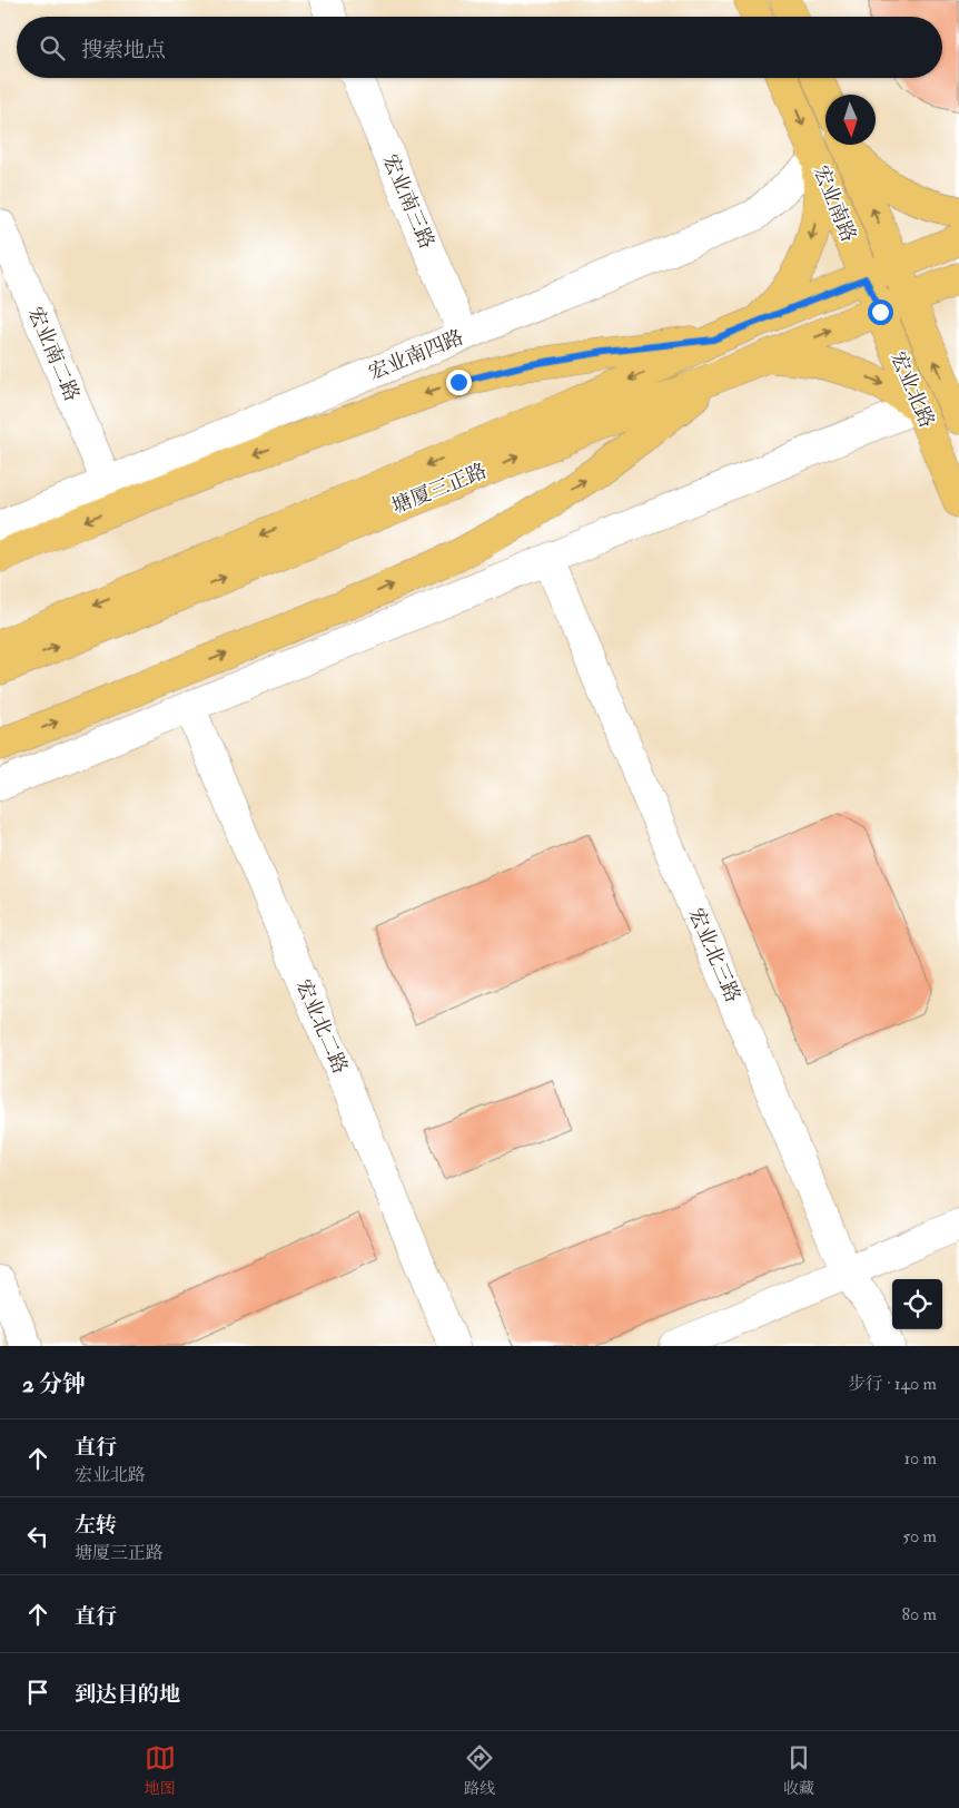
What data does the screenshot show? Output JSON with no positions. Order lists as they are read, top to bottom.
{
  "streets": {
    "main road": ["宏业南路", "宏业北路", "塘厦三正路"],
    "street": [
      "宏业南三路",
      "宏业南二路",
      "宏业南四路",
      "宏业北三路",
      "宏业北二路"
    ]
  },
  "crossings": [
    ["宏业南三路", "宏业南四路"],
    ["宏业南路", "宏业南四路"],
    ["宏业南路", "宏业北路"],
    ["宏业南路", "塘厦三正路"],
    ["宏业南二路", "宏业南四路"],
    ["宏业北路", "塘厦三正路"]
  ],
  "north": "bottom",
  "page": {
    "search": "搜索地点",
    "heading": ["2 分钟", "步行 · 140 m"],
    "list": [
      ["直行", "宏业北路", "10 m"],
      ["左转", "塘厦三正路", "50 m"],
      ["直行", "80 m"],
      "到达目的地"
    ],
    "nav": ["地图", "路线", "收藏"]
  }
}
